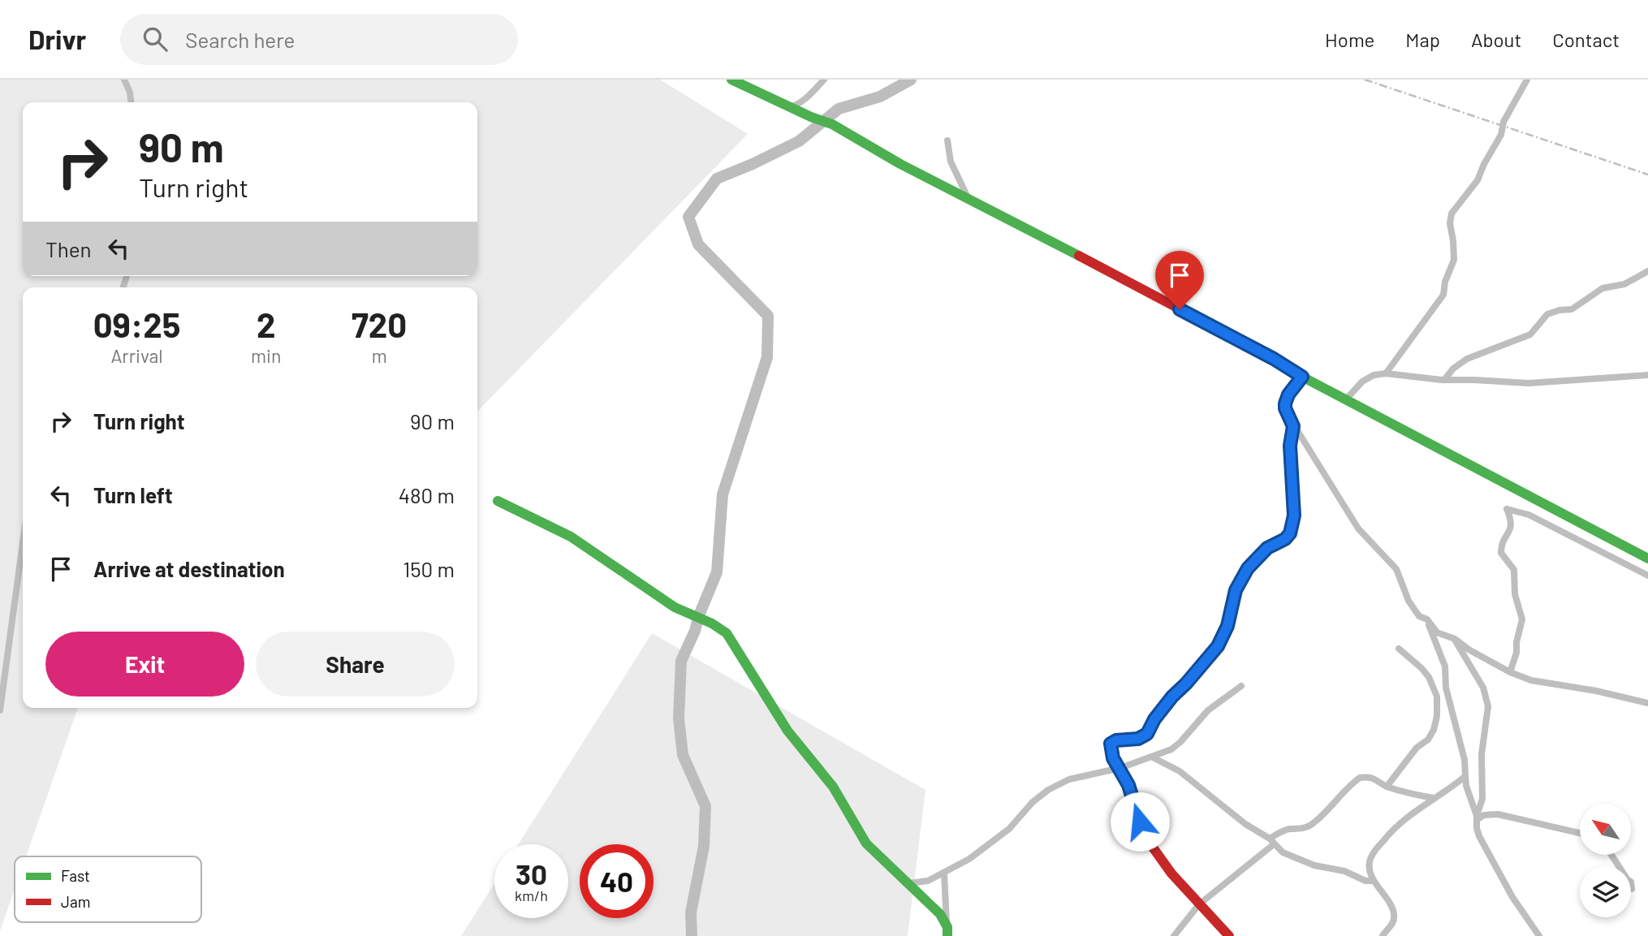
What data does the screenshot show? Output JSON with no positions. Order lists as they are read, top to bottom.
{
  "legend": ["Fast", "Jam"],
  "north": "top left",
  "page": {
    "header": "Drivr",
    "search": "Search here",
    "nav": [
      "Home",
      "Map",
      "About",
      "Contact"
    ],
    "turn": ["90 m", "Turn right"],
    "then": "Then",
    "eta": [
      "09:25",
      "Arrival",
      "2",
      "min",
      "720",
      "m"
    ],
    "list": [
      {
        "name": "Turn right",
        "value": "90 m"
      },
      {
        "name": "Turn left",
        "value": "480 m"
      },
      {
        "name": "Arrive at destination",
        "value": "150 m"
      }
    ],
    "buttons": ["Exit", "Share"],
    "speed": "30 km/h",
    "limit": "40"
  }
}
